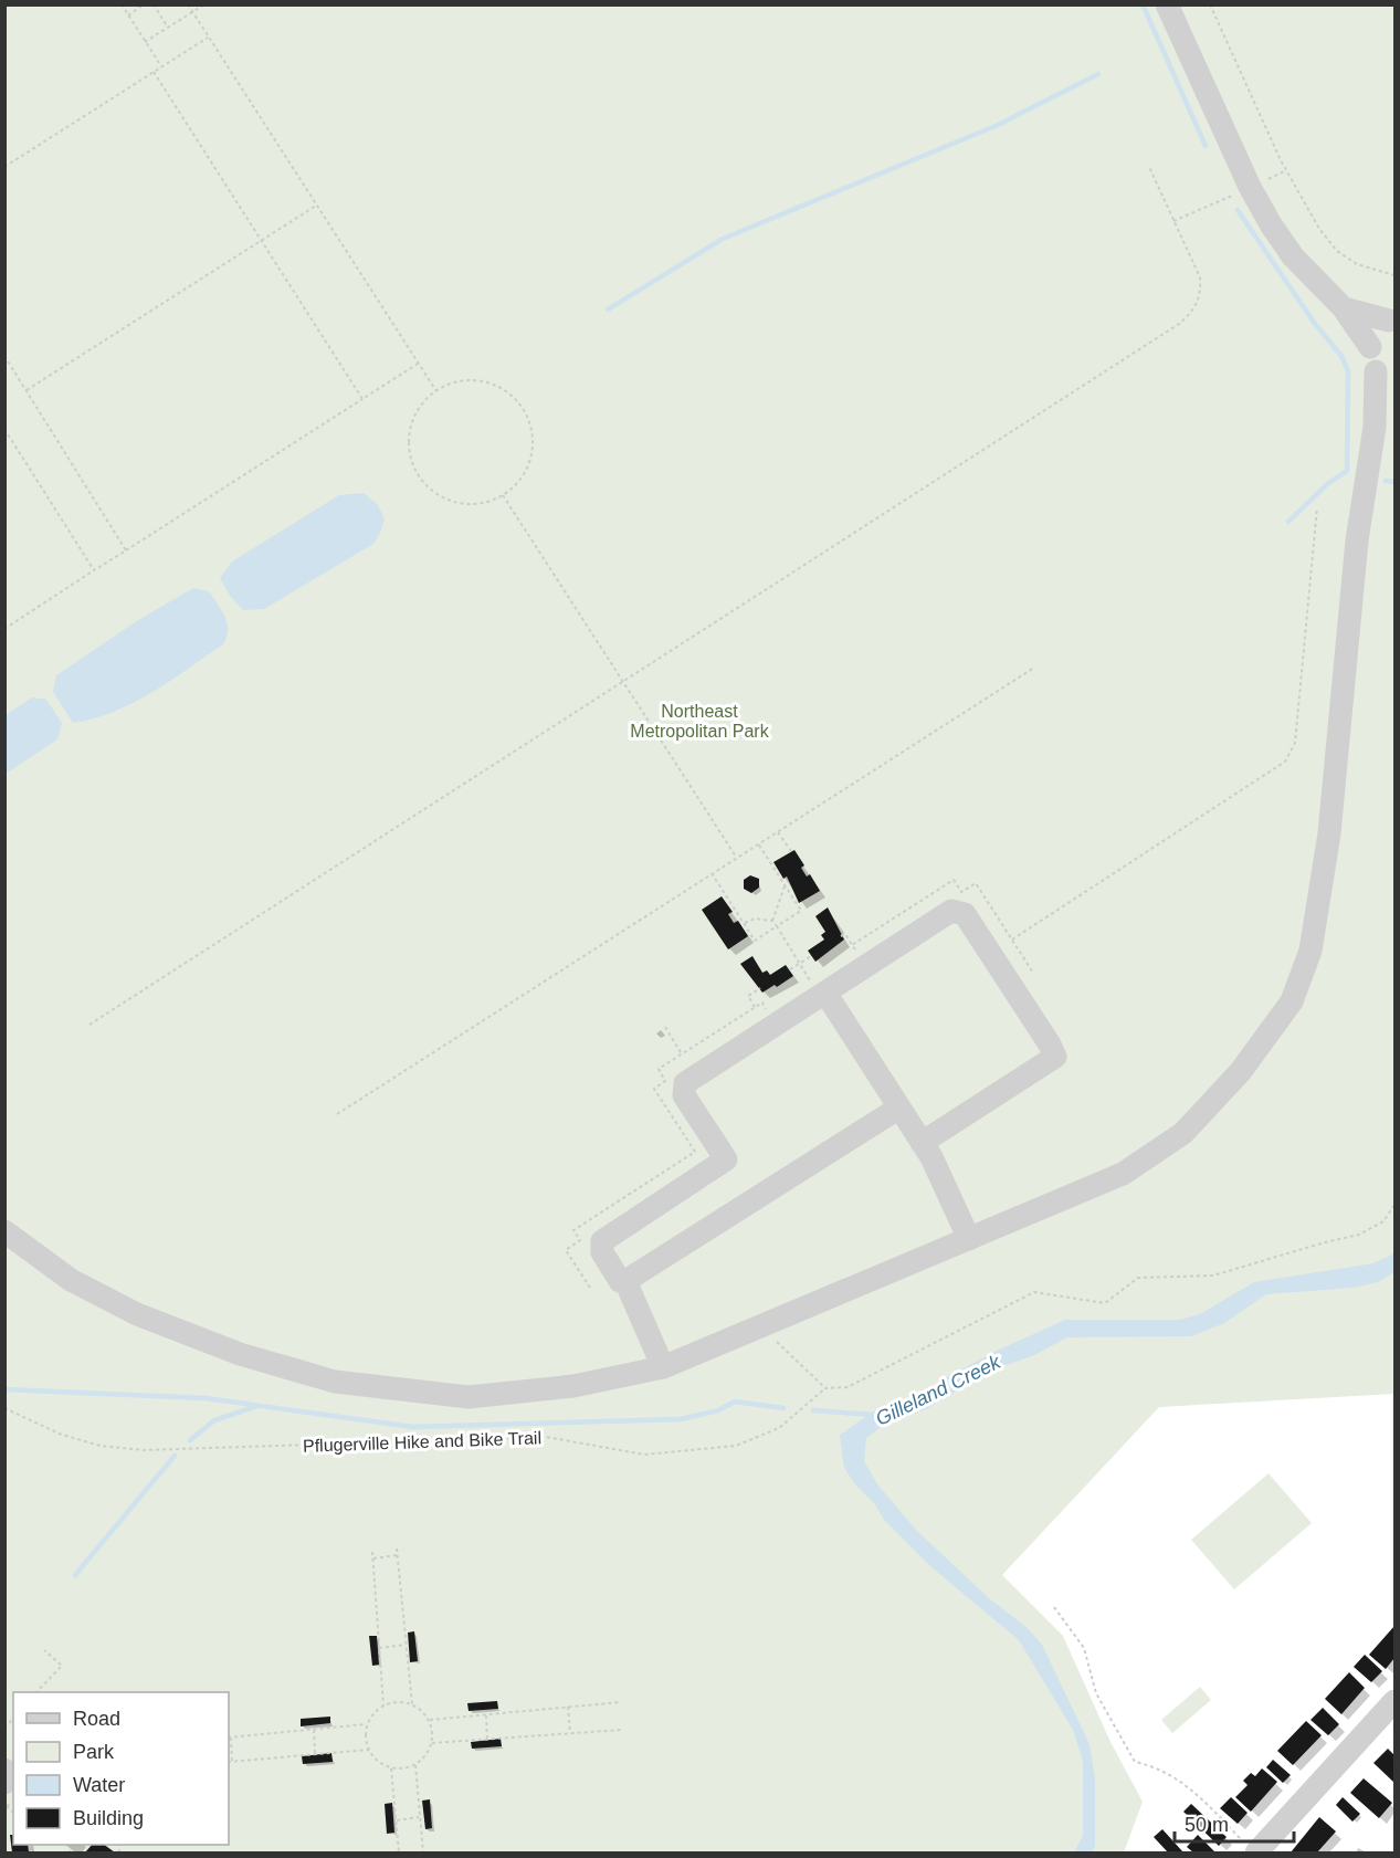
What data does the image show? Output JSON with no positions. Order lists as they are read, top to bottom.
{
  "streets": {
    "path": ["Pflugerville Hike and Bike Trail"]
  },
  "water": ["Gilleland Creek"],
  "parks": ["Northeast Metropolitan Park"],
  "legend": [
    "Road",
    "Park",
    "Water",
    "Building"
  ],
  "scale_bar": "50 m"
}
